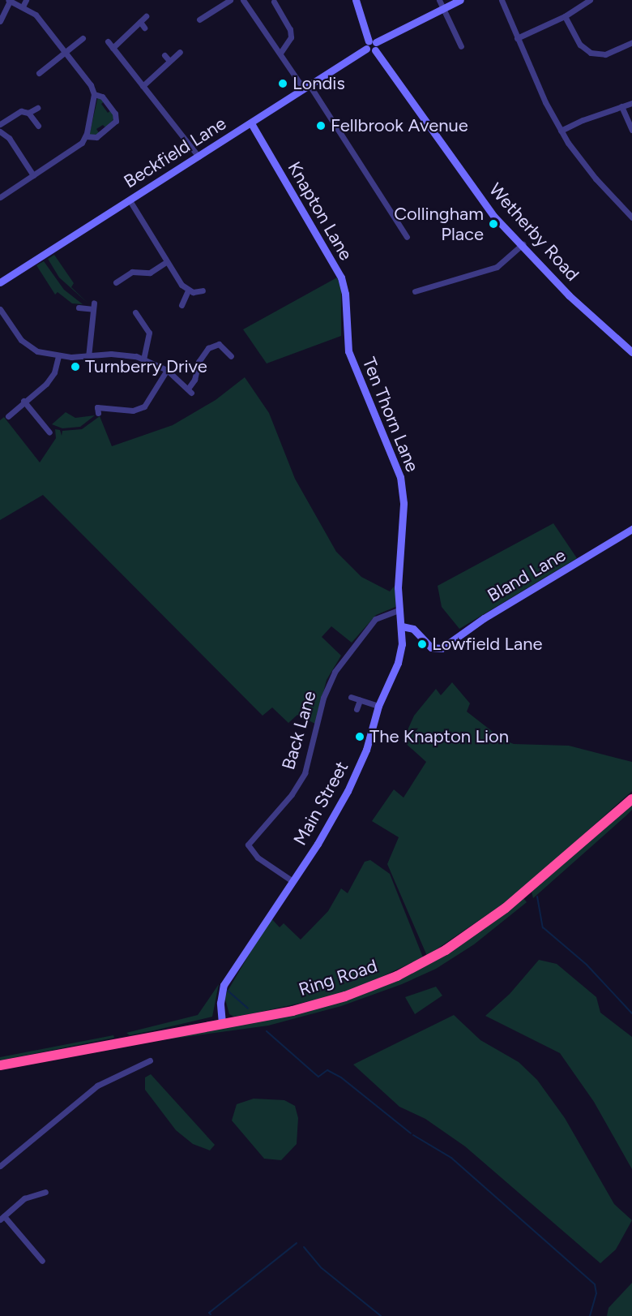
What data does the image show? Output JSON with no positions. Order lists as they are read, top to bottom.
{
  "streets": {
    "highway": ["Ring Road"],
    "street": [
      "Beckfield Lane",
      "Knapton Lane",
      "Wetherby Road",
      "Ten Thorn Lane",
      "Bland Lane",
      "Back Lane",
      "Main Street"
    ]
  },
  "crossings": [
    ["Beckfield Lane", "Knapton Lane"],
    ["Beckfield Lane", "Wetherby Road"],
    ["Knapton Lane", "Ten Thorn Lane"],
    ["Ten Thorn Lane", "Main Street"],
    ["Bland Lane", "Main Street"],
    ["Back Lane", "Main Street"],
    ["Main Street", "Ring Road"]
  ],
  "places": [
    "Londis",
    "Fellbrook Avenue",
    "Collingham Place",
    "Turnberry Drive",
    "Lowfield Lane",
    "The Knapton Lion"
  ]
}
